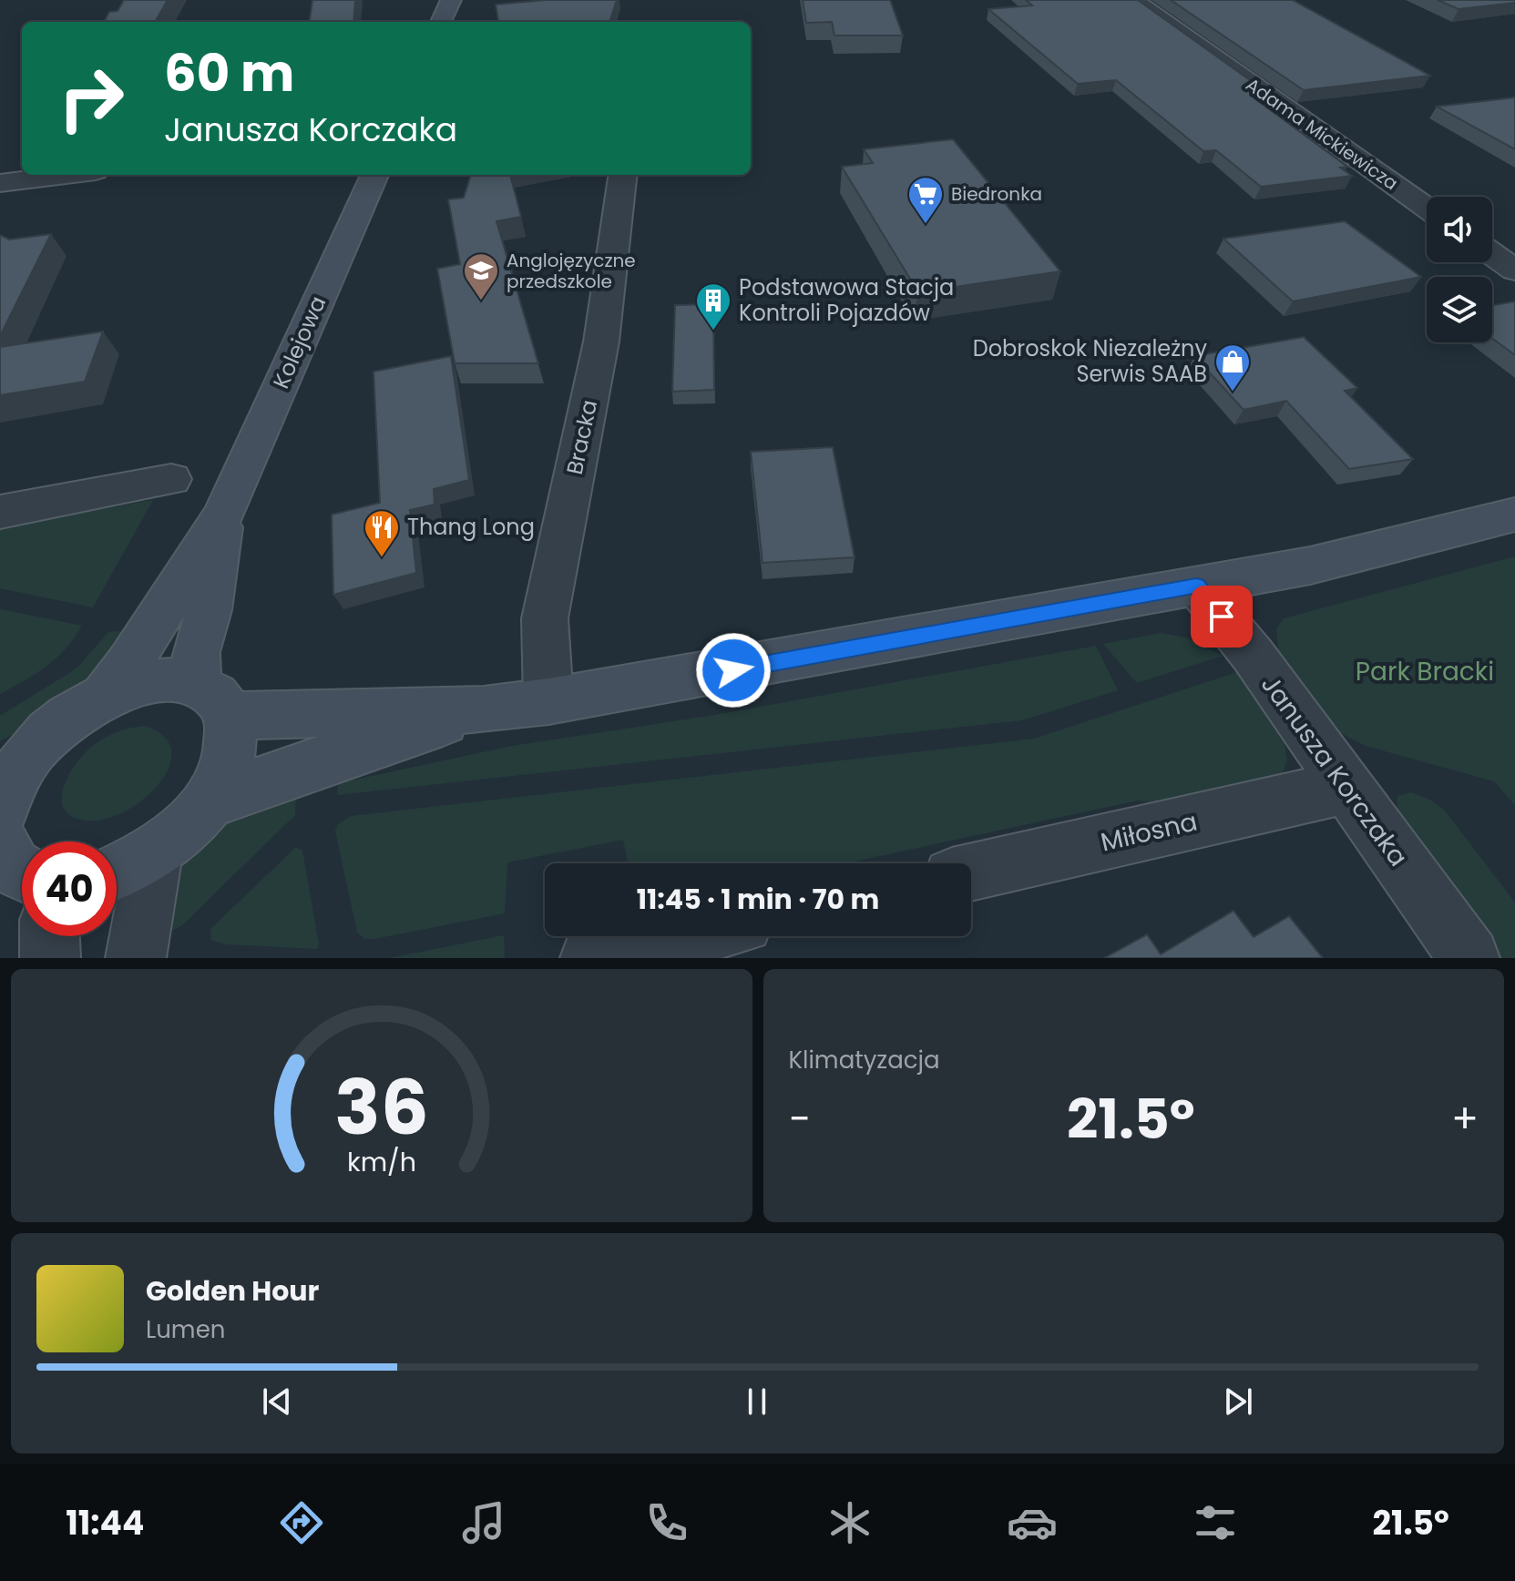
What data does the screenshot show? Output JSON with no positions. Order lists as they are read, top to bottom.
{
  "streets": {
    "street": [
      "Adama Mickiewicza",
      "Kolejowa",
      "Bracka",
      "Janusza Korczaka",
      "Miłosna"
    ]
  },
  "crossings": [
    ["Janusza Korczaka", "Miłosna"]
  ],
  "parks": ["Park Bracki"],
  "places": {
    "supermarket": ["Biedronka"],
    "school or university": ["Anglojęzyczne przedszkole"],
    "building": ["Podstawowa Stacja Kontroli Pojazdów"],
    "shop": ["Dobroskok Niezależny Serwis SAAB"],
    "restaurant": ["Thang Long"]
  },
  "page": {
    "turn": ["60 m", "Janusza Korczaka"],
    "limit": "40",
    "trip": "11:45 · 1 min · 70 m",
    "tile": "Klimatyzacja",
    "heat": ["−", "21.5°", "+"],
    "song": ["Golden Hour", "Lumen"],
    "tabs": ["11:44", "21.5°"],
    "gauge": ["36", "km/h"]
  }
}
